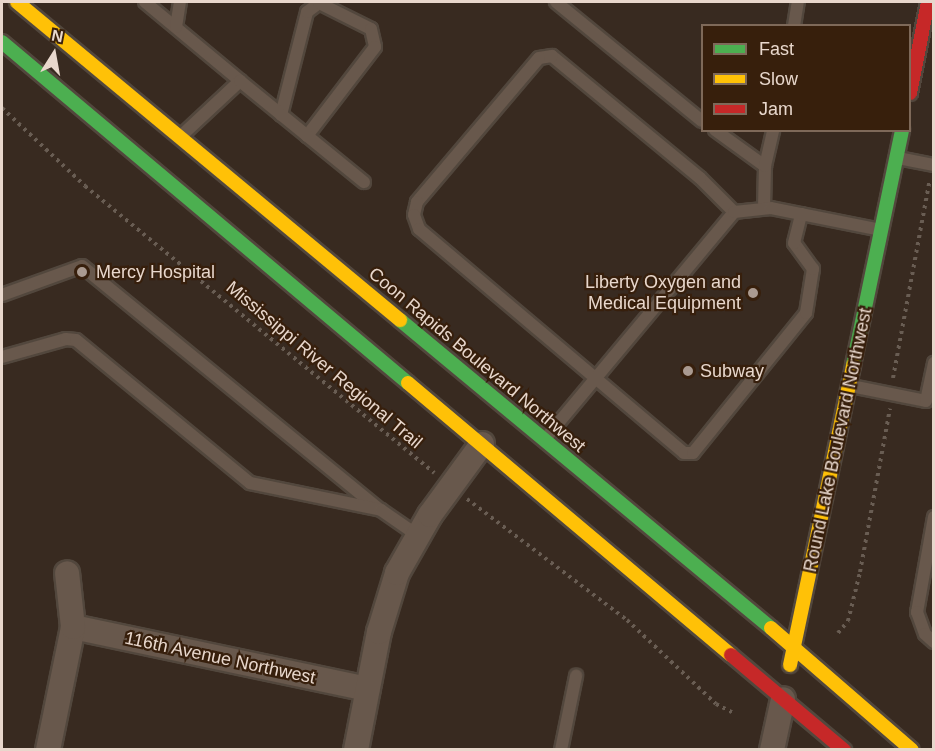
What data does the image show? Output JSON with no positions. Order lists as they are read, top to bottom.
{
  "streets": {
    "main road": ["Coon Rapids Boulevard Northwest", "Round Lake Boulevard Northwest"],
    "street": ["116th Avenue Northwest"],
    "path": ["Mississippi River Regional Trail"]
  },
  "crossings": [
    ["Coon Rapids Boulevard Northwest", "Round Lake Boulevard Northwest"]
  ],
  "places": ["Mercy Hospital", "Liberty Oxygen and Medical Equipment", "Subway"],
  "legend": ["Fast", "Slow", "Jam"],
  "north": "top"
}
